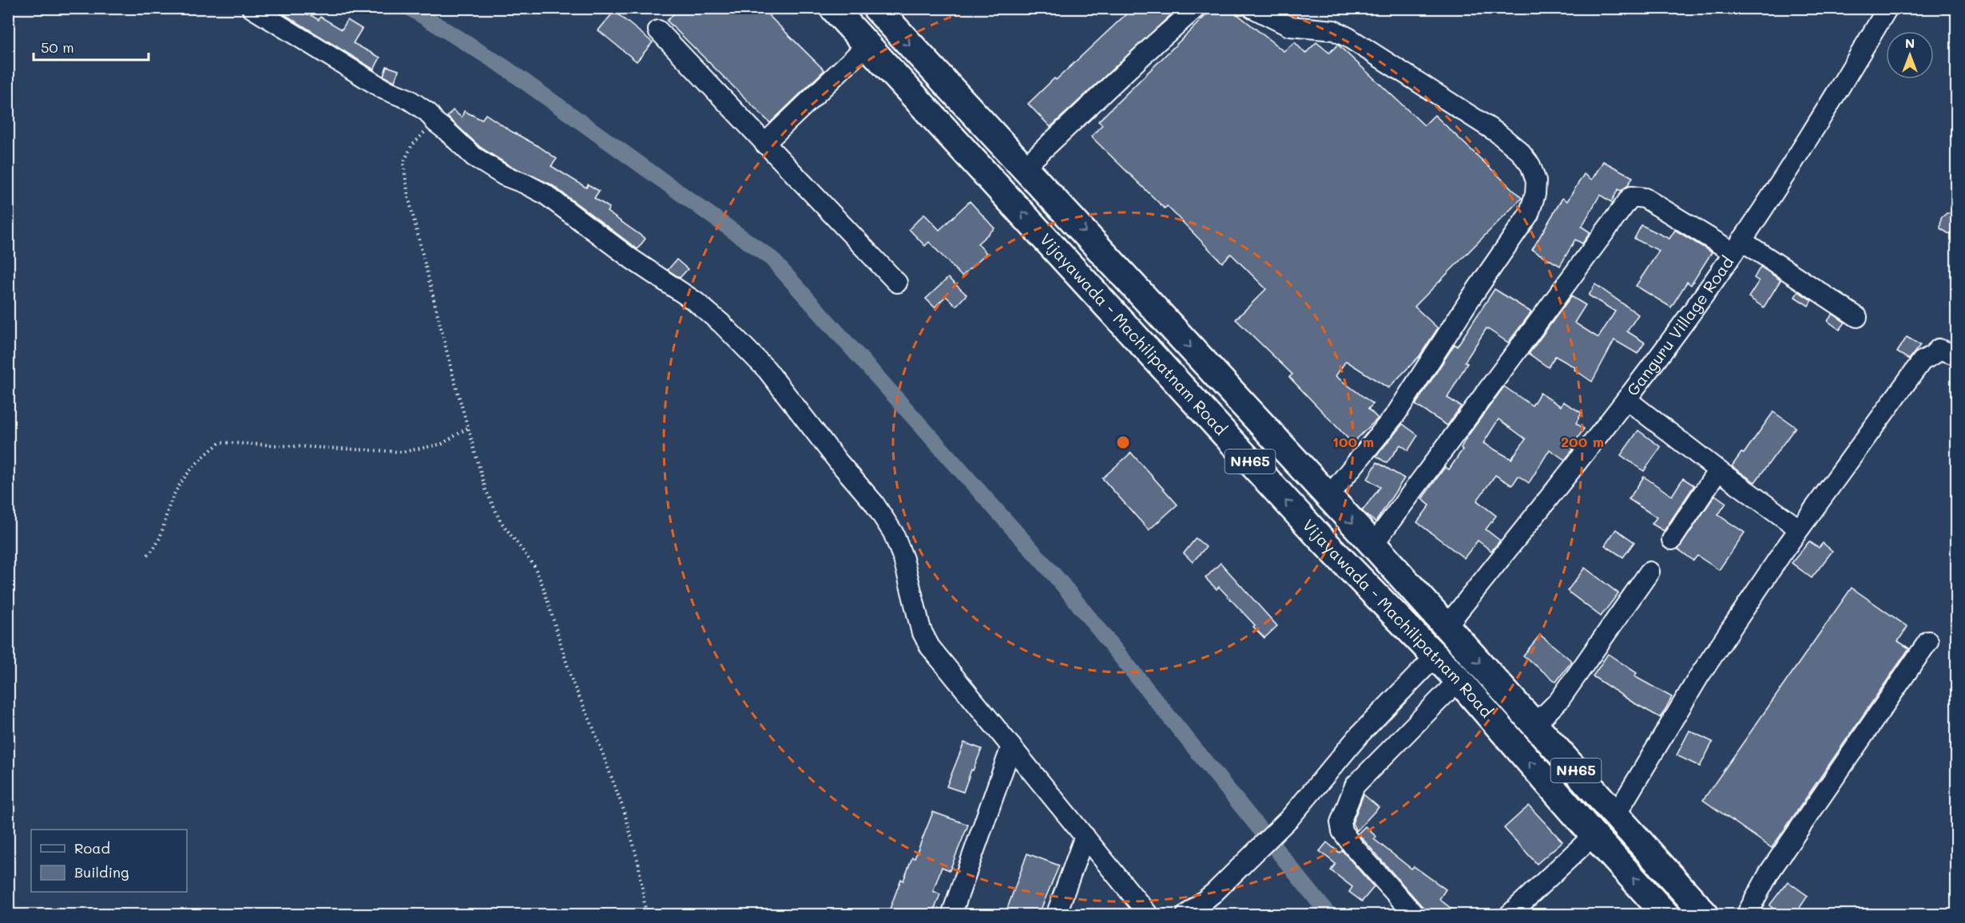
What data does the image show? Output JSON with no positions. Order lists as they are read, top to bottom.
{
  "streets": {
    "highway": ["Vijayawada - Machilipatnam Road", "NH65"],
    "street": ["Ganguru Village Road"]
  },
  "crossings": [
    ["Ganguru Village Road", "Vijayawada - Machilipatnam Road"]
  ],
  "legend": ["Road", "Building"],
  "scale_bar": "50 m",
  "north": "top",
  "rings": ["100 m", "200 m"]
}
